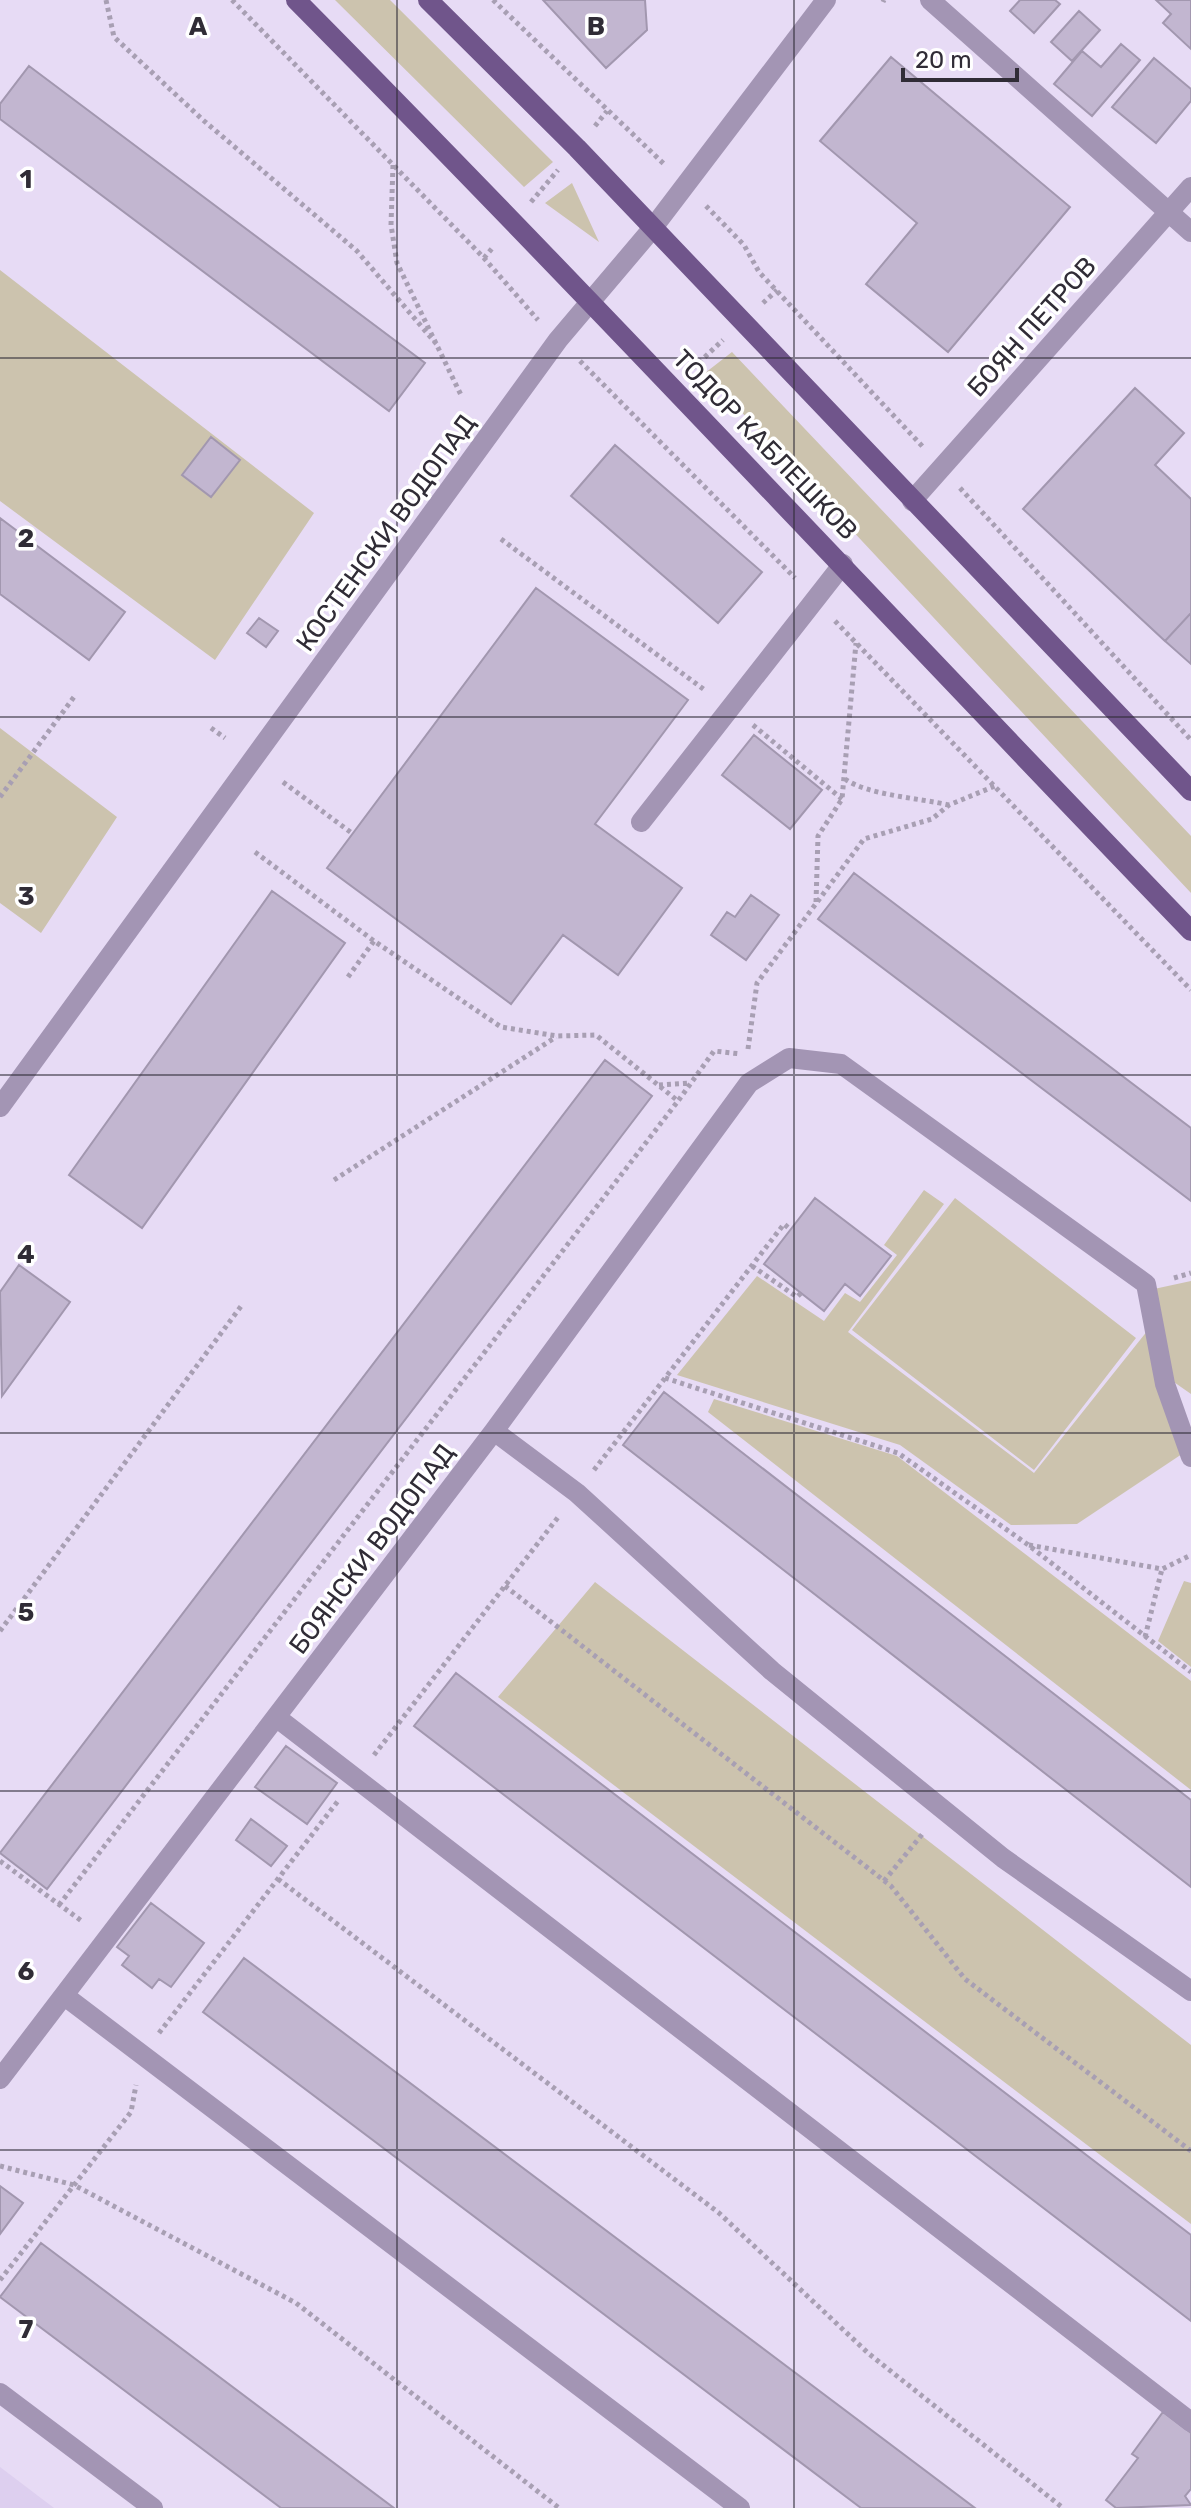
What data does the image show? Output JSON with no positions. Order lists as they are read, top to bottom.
{
  "streets": {
    "main road": ["ТОДОР КАБЛЕШКОВ"],
    "street": ["БОЯН ПЕТРОВ", "КОСТЕНСКИ ВОДОПАД", "БОЯНСКИ ВОДОПАД"]
  },
  "crossings": [
    ["ТОДОР КАБЛЕШКОВ", "КОСТЕНСКИ ВОДОПАД"]
  ],
  "scale_bar": "20 m",
  "grid": {
    "columns": ["A", "B"],
    "rows": [
      "1",
      "2",
      "3",
      "4",
      "5",
      "6",
      "7"
    ]
  }
}
